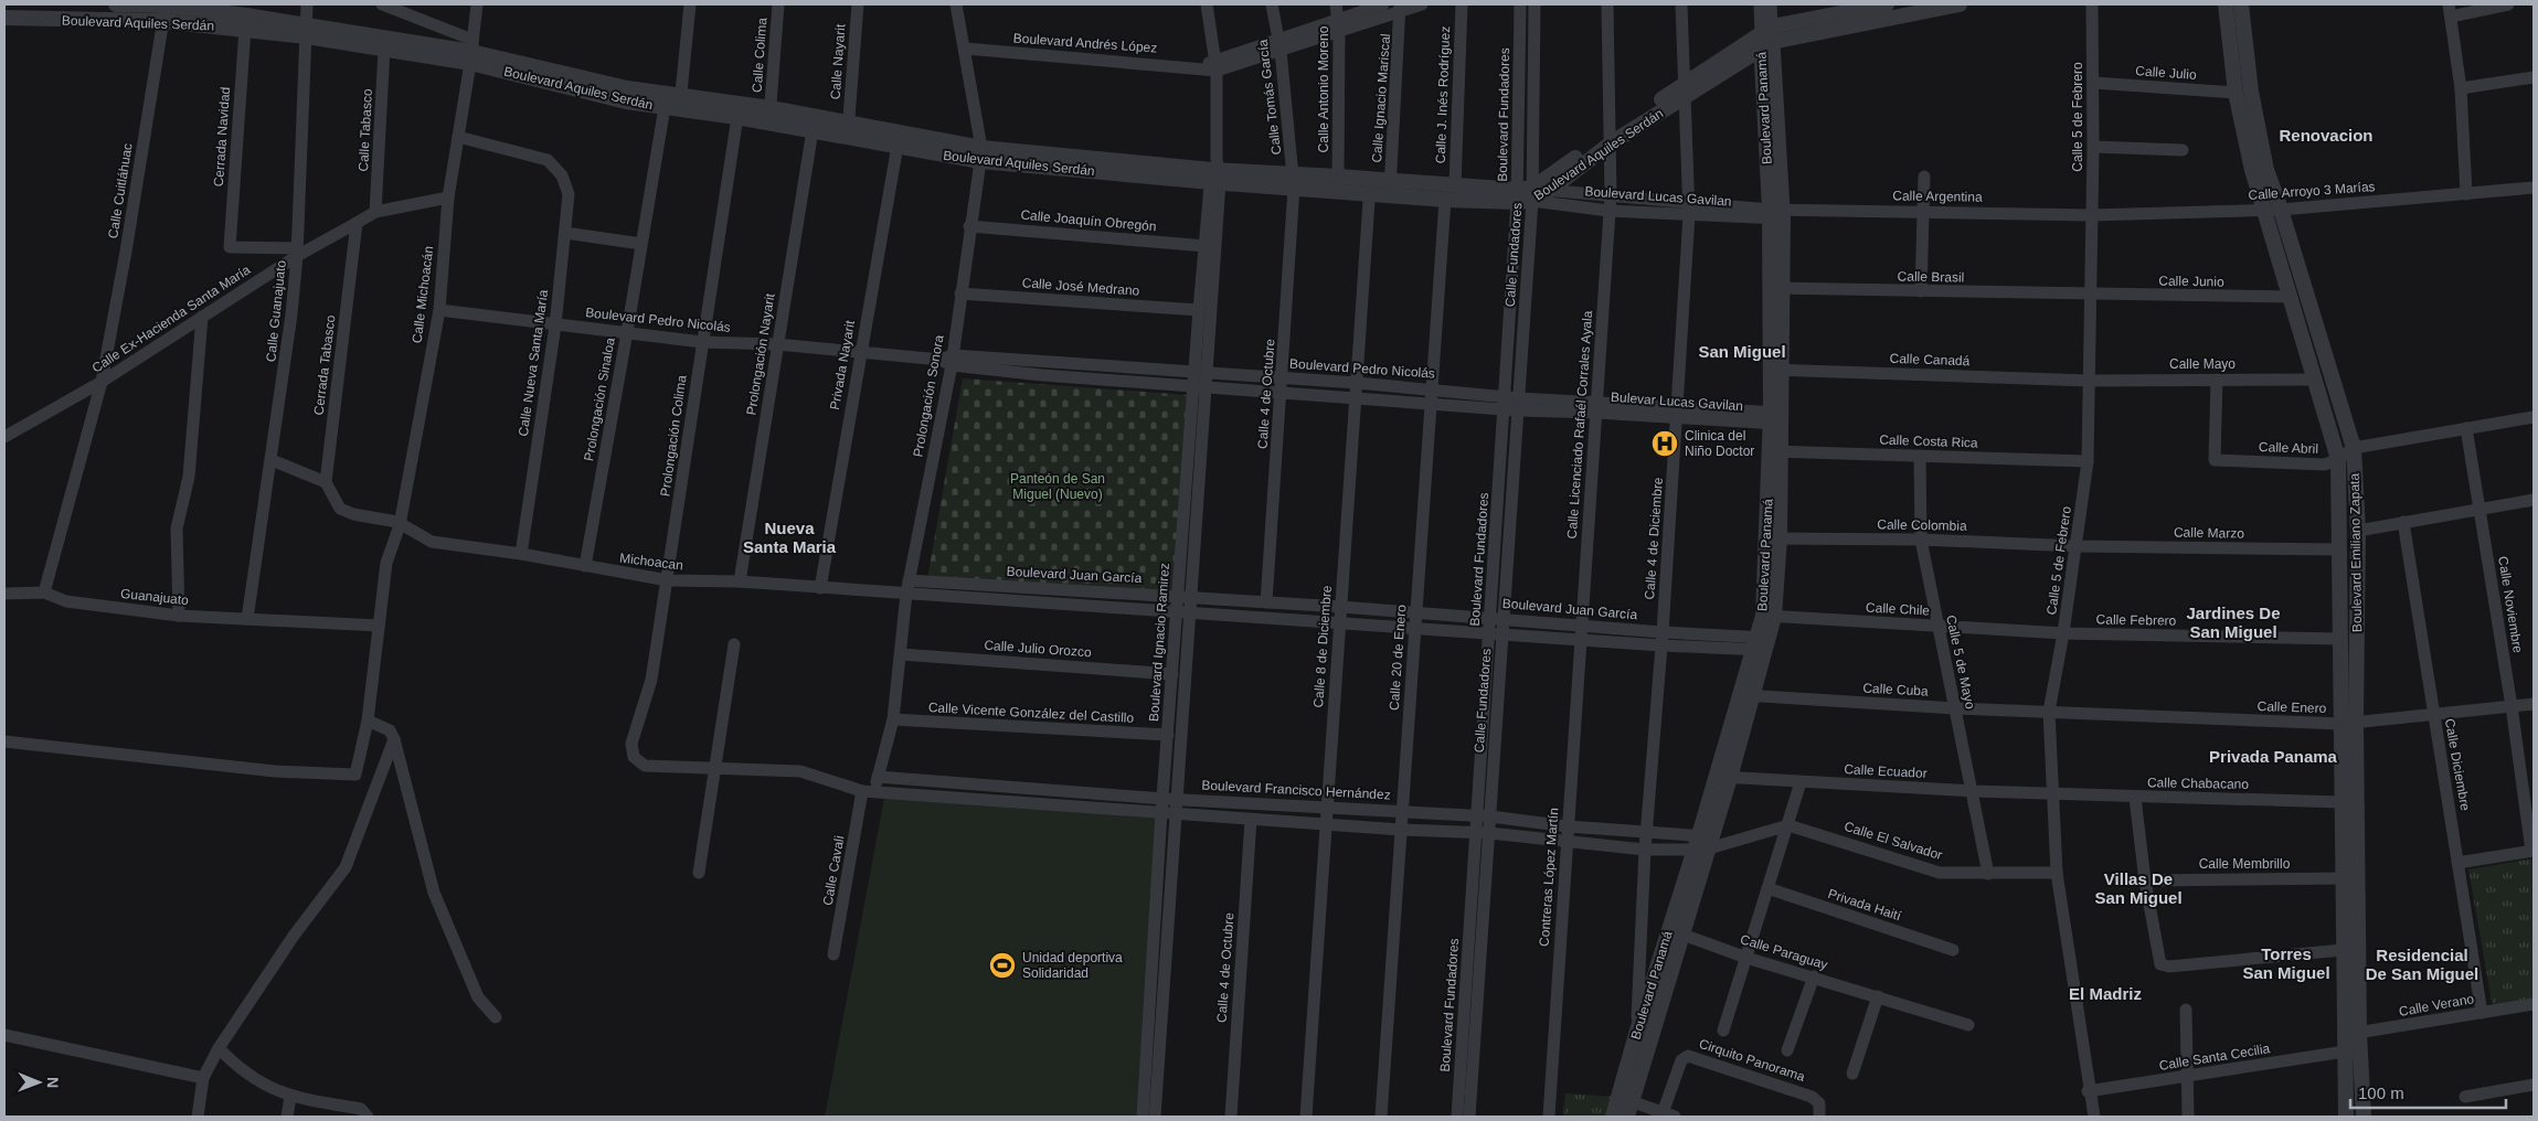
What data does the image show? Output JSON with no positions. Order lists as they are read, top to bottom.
{
  "streets": {
    "street": [
      "Boulevard Aquiles Serdán",
      "Boulevard Andrés López",
      "Calle Colima",
      "Calle Nayarit",
      "Calle Julio",
      "Calle Antonio Moreno",
      "Calle J. Inés Rodríguez",
      "Calle Tomás García",
      "Calle Ignacio Mariscal",
      "Boulevard Panamá",
      "Boulevard Fundadores",
      "Calle 5 de Febrero",
      "Calle Tabasco",
      "Cerrada Navidad",
      "Calle Cuitláhuac",
      "Calle Arroyo 3 Marías",
      "Boulevard Lucas Gavilan",
      "Calle Argentina",
      "Calle Joaquín Obregón",
      "Calle Fundadores",
      "Calle Brasil",
      "Calle Junio",
      "Calle José Medrano",
      "Calle Michoacán",
      "Calle Guanajuato",
      "Calle Ex-Hacienda Santa María",
      "Boulevard Pedro Nicolás",
      "Prolongación Nayarit",
      "Calle Canadá",
      "Calle Nueva Santa María",
      "Calle Mayo",
      "Cerrada Tabasco",
      "Privada Nayarit",
      "Calle 4 de Octubre",
      "Prolongación Sonora",
      "Prolongación Sinaloa",
      "Bulevar Lucas Gavilan",
      "Calle Licenciado Rafaél Corrales Ayala",
      "Prolongación Colima",
      "Calle Costa Rica",
      "Calle Abril",
      "Calle Colombia",
      "Calle Marzo",
      "Calle 4 de Diciembre",
      "Boulevard Emiliano Zapata",
      "Michoacan",
      "Boulevard Juan García",
      "Guanajuato",
      "Calle Noviembre",
      "Calle Chile",
      "Calle Febrero",
      "Boulevard Ignacio Ramirez",
      "Calle 8 de Diciembre",
      "Calle Julio Orozco",
      "Calle 20 de Enero",
      "Calle 5 de Mayo",
      "Calle Cuba",
      "Calle Enero",
      "Calle Vicente González del Castillo",
      "Calle Diciembre",
      "Calle Ecuador",
      "Calle Chabacano",
      "Boulevard Francisco Hernández",
      "Calle El Salvador",
      "Calle Membrillo",
      "Calle Cavali",
      "Contreras López Martín",
      "Privada Haití",
      "Calle Paraguay",
      "Calle Verano",
      "Calle Santa Cecilia",
      "Cirquito Panorama"
    ]
  },
  "crossings": [
    ["Boulevard Aquiles Serdán", "Calle Colima"],
    ["Boulevard Aquiles Serdán", "Calle Nayarit"],
    ["Boulevard Aquiles Serdán", "Calle Antonio Moreno"],
    ["Boulevard Aquiles Serdán", "Calle J. Inés Rodríguez"],
    ["Boulevard Aquiles Serdán", "Calle Tomás García"],
    ["Boulevard Aquiles Serdán", "Calle Ignacio Mariscal"],
    ["Boulevard Aquiles Serdán", "Boulevard Panamá"],
    ["Boulevard Aquiles Serdán", "Boulevard Fundadores"],
    ["Boulevard Aquiles Serdán", "Calle Tabasco"],
    ["Boulevard Aquiles Serdán", "Cerrada Navidad"],
    ["Boulevard Aquiles Serdán", "Calle Cuitláhuac"],
    ["Boulevard Aquiles Serdán", "Boulevard Lucas Gavilan"],
    ["Boulevard Aquiles Serdán", "Calle Fundadores"],
    ["Boulevard Aquiles Serdán", "Calle Michoacán"],
    ["Boulevard Aquiles Serdán", "Calle Guanajuato"],
    ["Boulevard Aquiles Serdán", "Prolongación Nayarit"],
    ["Boulevard Aquiles Serdán", "Privada Nayarit"],
    ["Boulevard Aquiles Serdán", "Calle 4 de Octubre"],
    ["Boulevard Aquiles Serdán", "Prolongación Sonora"],
    ["Boulevard Aquiles Serdán", "Prolongación Sinaloa"],
    ["Boulevard Aquiles Serdán", "Prolongación Colima"],
    ["Boulevard Aquiles Serdán", "Calle 4 de Diciembre"],
    ["Boulevard Aquiles Serdán", "Boulevard Ignacio Ramirez"],
    ["Boulevard Aquiles Serdán", "Calle 8 de Diciembre"],
    ["Boulevard Aquiles Serdán", "Calle 20 de Enero"],
    ["Boulevard Andrés López", "Prolongación Sonora"],
    ["Calle Julio", "Calle 5 de Febrero"],
    ["Calle Julio", "Boulevard Emiliano Zapata"],
    ["Calle Tomás García", "Calle 4 de Octubre"],
    ["Boulevard Panamá", "Boulevard Lucas Gavilan"],
    ["Boulevard Panamá", "Calle Argentina"],
    ["Boulevard Panamá", "Calle Brasil"],
    ["Boulevard Panamá", "Calle Canadá"],
    ["Boulevard Panamá", "Calle Costa Rica"],
    ["Boulevard Panamá", "Calle Colombia"],
    ["Boulevard Panamá", "Calle 4 de Diciembre"],
    ["Boulevard Panamá", "Boulevard Juan García"],
    ["Boulevard Panamá", "Calle Chile"],
    ["Boulevard Panamá", "Calle Cuba"],
    ["Boulevard Panamá", "Calle Ecuador"],
    ["Boulevard Panamá", "Boulevard Francisco Hernández"],
    ["Boulevard Panamá", "Calle Paraguay"],
    ["Boulevard Panamá", "Cirquito Panorama"],
    ["Boulevard Fundadores", "Boulevard Lucas Gavilan"],
    ["Boulevard Fundadores", "Calle Fundadores"],
    ["Boulevard Fundadores", "Boulevard Pedro Nicolás"],
    ["Boulevard Fundadores", "Bulevar Lucas Gavilan"],
    ["Boulevard Fundadores", "Boulevard Juan García"],
    ["Boulevard Fundadores", "Boulevard Francisco Hernández"],
    ["Calle 5 de Febrero", "Calle Arroyo 3 Marías"],
    ["Calle 5 de Febrero", "Calle Argentina"],
    ["Calle 5 de Febrero", "Calle Brasil"],
    ["Calle 5 de Febrero", "Calle Junio"],
    ["Calle 5 de Febrero", "Calle Canadá"],
    ["Calle 5 de Febrero", "Calle Mayo"],
    ["Calle 5 de Febrero", "Calle Costa Rica"],
    ["Calle 5 de Febrero", "Calle Colombia"],
    ["Calle 5 de Febrero", "Calle Marzo"],
    ["Calle 5 de Febrero", "Calle Chile"],
    ["Calle 5 de Febrero", "Calle Febrero"],
    ["Calle 5 de Febrero", "Calle Cuba"],
    ["Calle 5 de Febrero", "Calle Enero"],
    ["Calle 5 de Febrero", "Calle Ecuador"],
    ["Calle 5 de Febrero", "Calle Chabacano"],
    ["Calle 5 de Febrero", "Calle El Salvador"],
    ["Calle 5 de Febrero", "Calle Santa Cecilia"],
    ["Calle Tabasco", "Calle Ex-Hacienda Santa María"],
    ["Cerrada Navidad", "Calle Guanajuato"],
    ["Cerrada Navidad", "Calle Ex-Hacienda Santa María"],
    ["Calle Cuitláhuac", "Calle Ex-Hacienda Santa María"],
    ["Calle Arroyo 3 Marías", "Calle Argentina"],
    ["Calle Arroyo 3 Marías", "Boulevard Emiliano Zapata"],
    ["Boulevard Lucas Gavilan", "Calle Argentina"],
    ["Boulevard Lucas Gavilan", "Calle Fundadores"],
    ["Boulevard Lucas Gavilan", "Calle Licenciado Rafaél Corrales Ayala"],
    ["Boulevard Lucas Gavilan", "Calle 4 de Diciembre"],
    ["Calle Joaquín Obregón", "Prolongación Sonora"],
    ["Calle Joaquín Obregón", "Boulevard Ignacio Ramirez"],
    ["Calle Fundadores", "Boulevard Pedro Nicolás"],
    ["Calle Fundadores", "Bulevar Lucas Gavilan"],
    ["Calle Fundadores", "Boulevard Juan García"],
    ["Calle Fundadores", "Boulevard Francisco Hernández"],
    ["Calle Brasil", "Calle Junio"],
    ["Calle Junio", "Boulevard Emiliano Zapata"],
    ["Calle José Medrano", "Prolongación Sonora"],
    ["Calle José Medrano", "Boulevard Ignacio Ramirez"],
    ["Calle Michoacán", "Calle Ex-Hacienda Santa María"],
    ["Calle Michoacán", "Boulevard Pedro Nicolás"],
    ["Calle Michoacán", "Calle Nueva Santa María"],
    ["Calle Michoacán", "Michoacan"],
    ["Calle Guanajuato", "Calle Ex-Hacienda Santa María"],
    ["Calle Guanajuato", "Guanajuato"],
    ["Calle Ex-Hacienda Santa María", "Cerrada Tabasco"],
    ["Boulevard Pedro Nicolás", "Prolongación Nayarit"],
    ["Boulevard Pedro Nicolás", "Calle Nueva Santa María"],
    ["Boulevard Pedro Nicolás", "Privada Nayarit"],
    ["Boulevard Pedro Nicolás", "Calle 4 de Octubre"],
    ["Boulevard Pedro Nicolás", "Prolongación Sonora"],
    ["Boulevard Pedro Nicolás", "Prolongación Sinaloa"],
    ["Boulevard Pedro Nicolás", "Bulevar Lucas Gavilan"],
    ["Boulevard Pedro Nicolás", "Prolongación Colima"],
    ["Boulevard Pedro Nicolás", "Boulevard Ignacio Ramirez"],
    ["Boulevard Pedro Nicolás", "Calle 8 de Diciembre"],
    ["Boulevard Pedro Nicolás", "Calle 20 de Enero"],
    ["Prolongación Nayarit", "Michoacan"],
    ["Calle Canadá", "Calle Mayo"],
    ["Calle Nueva Santa María", "Michoacan"],
    ["Calle Mayo", "Calle Abril"],
    ["Calle Mayo", "Boulevard Emiliano Zapata"],
    ["Privada Nayarit", "Michoacan"],
    ["Calle 4 de Octubre", "Boulevard Juan García"],
    ["Prolongación Sonora", "Michoacan"],
    ["Prolongación Sonora", "Boulevard Juan García"],
    ["Prolongación Sonora", "Calle Julio Orozco"],
    ["Prolongación Sonora", "Calle Vicente González del Castillo"],
    ["Prolongación Sonora", "Boulevard Francisco Hernández"],
    ["Prolongación Sonora", "Calle Cavali"],
    ["Prolongación Sinaloa", "Michoacan"],
    ["Bulevar Lucas Gavilan", "Calle Licenciado Rafaél Corrales Ayala"],
    ["Bulevar Lucas Gavilan", "Calle 4 de Diciembre"],
    ["Calle Licenciado Rafaél Corrales Ayala", "Boulevard Juan García"],
    ["Calle Licenciado Rafaél Corrales Ayala", "Contreras López Martín"],
    ["Prolongación Colima", "Michoacan"],
    ["Calle Costa Rica", "Calle 5 de Mayo"],
    ["Calle Abril", "Boulevard Emiliano Zapata"],
    ["Calle Abril", "Calle Noviembre"],
    ["Calle Colombia", "Calle Marzo"],
    ["Calle Colombia", "Calle 5 de Mayo"],
    ["Calle Marzo", "Boulevard Emiliano Zapata"],
    ["Calle 4 de Diciembre", "Boulevard Juan García"],
    ["Calle 4 de Diciembre", "Boulevard Francisco Hernández"],
    ["Boulevard Emiliano Zapata", "Calle Febrero"],
    ["Boulevard Emiliano Zapata", "Calle Enero"],
    ["Boulevard Emiliano Zapata", "Calle Chabacano"],
    ["Boulevard Emiliano Zapata", "Calle Membrillo"],
    ["Boulevard Emiliano Zapata", "Calle Verano"],
    ["Boulevard Emiliano Zapata", "Calle Santa Cecilia"],
    ["Michoacan", "Boulevard Juan García"],
    ["Boulevard Juan García", "Boulevard Ignacio Ramirez"],
    ["Boulevard Juan García", "Calle 8 de Diciembre"],
    ["Boulevard Juan García", "Calle 20 de Enero"],
    ["Calle Noviembre", "Calle Enero"],
    ["Calle Chile", "Calle Febrero"],
    ["Calle Chile", "Calle 5 de Mayo"],
    ["Boulevard Ignacio Ramirez", "Calle Julio Orozco"],
    ["Boulevard Ignacio Ramirez", "Calle Vicente González del Castillo"],
    ["Boulevard Ignacio Ramirez", "Boulevard Francisco Hernández"],
    ["Calle 8 de Diciembre", "Boulevard Francisco Hernández"],
    ["Calle 20 de Enero", "Boulevard Francisco Hernández"],
    ["Calle 5 de Mayo", "Calle Cuba"],
    ["Calle 5 de Mayo", "Calle Ecuador"],
    ["Calle 5 de Mayo", "Calle El Salvador"],
    ["Calle Cuba", "Calle Enero"],
    ["Calle Enero", "Calle Diciembre"],
    ["Calle Diciembre", "Calle Verano"],
    ["Calle Ecuador", "Calle Chabacano"],
    ["Boulevard Francisco Hernández", "Contreras López Martín"]
  ],
  "districts": [
    "Renovacion",
    "San Miguel",
    "Nueva Santa Maria",
    "Jardines De San Miguel",
    "Privada Panama",
    "Villas De San Miguel",
    "Torres San Miguel",
    "Residencial De San Miguel",
    "El Madriz"
  ],
  "parks": ["Panteón de San Miguel (Nuevo)"],
  "places": {
    "hospital": ["Clinica del Niño Doctor"],
    "sports": ["Unidad deportiva Solidaridad"]
  },
  "scale_bar": "100 m",
  "north": "right"
}
